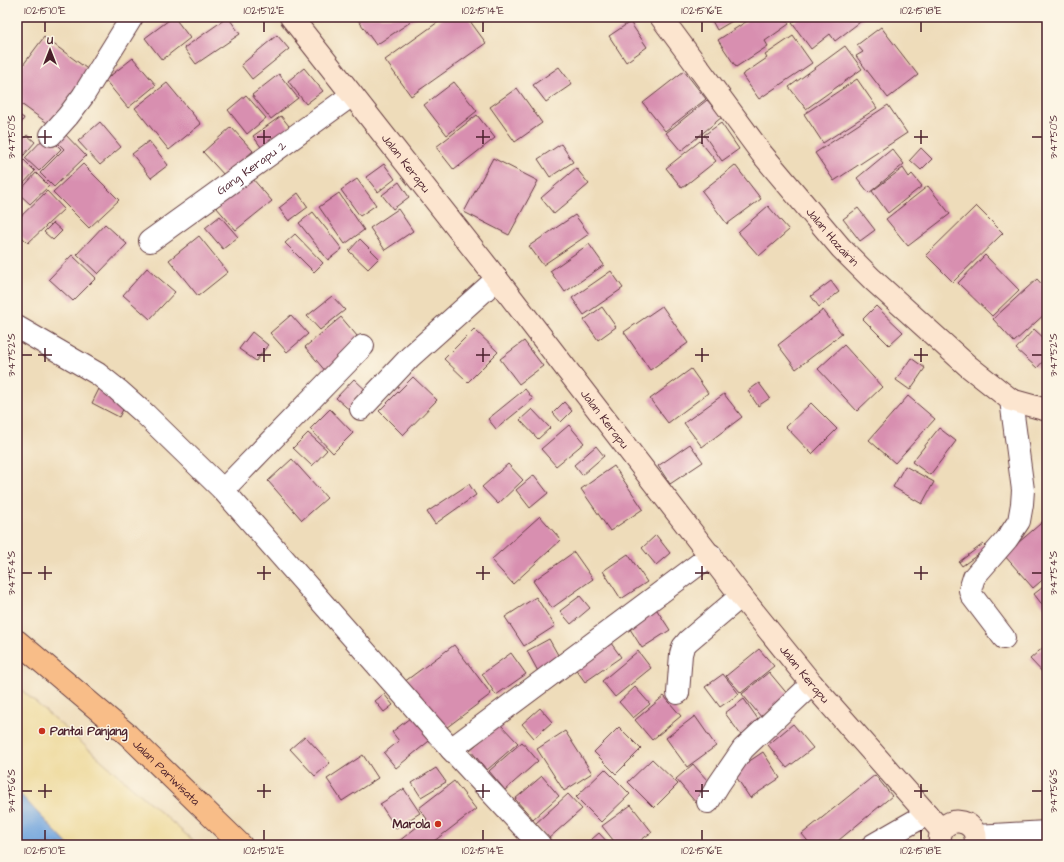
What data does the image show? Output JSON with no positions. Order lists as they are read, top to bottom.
{
  "streets": {
    "main road": ["Jalan Pariwisata"],
    "street": ["Jalan Kerapu", "Gang Kerapu 2", "Jalan Hazairin"]
  },
  "crossings": [
    ["Jalan Kerapu", "Gang Kerapu 2"]
  ],
  "places": ["Pantai Panjang", "Marola"],
  "north": "top",
  "coordinates": [
    "102°15'10\"E",
    "102°15'12\"E",
    "102°15'14\"E",
    "102°15'16\"E",
    "102°15'18\"E",
    "3°47'50\"S",
    "3°47'52\"S",
    "3°47'54\"S",
    "3°47'56\"S"
  ]
}
